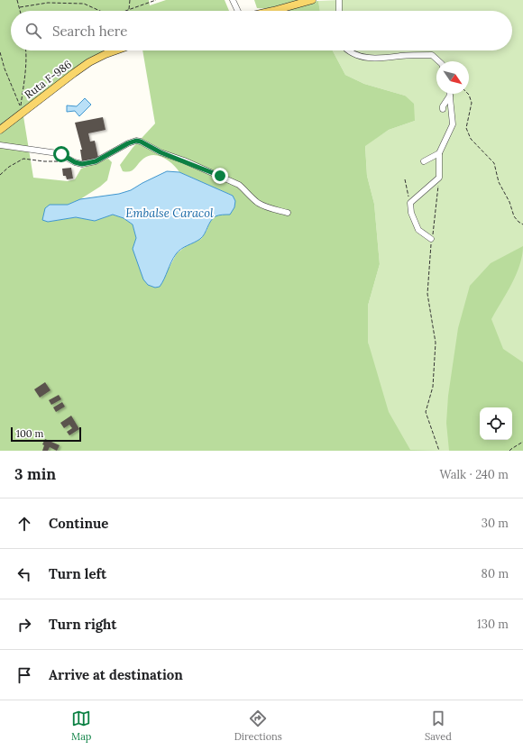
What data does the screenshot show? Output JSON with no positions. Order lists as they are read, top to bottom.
{
  "streets": {
    "main road": ["Ruta F-986"]
  },
  "water": ["Embalse Caracol"],
  "scale_bar": "100 m",
  "north": "bottom right",
  "page": {
    "search": "Search here",
    "scale": "100 m",
    "heading": ["3 min", "Walk · 240 m"],
    "list": [
      ["Continue", "30 m"],
      ["Turn left", "80 m"],
      ["Turn right", "130 m"],
      "Arrive at destination"
    ],
    "nav": ["Map", "Directions", "Saved"]
  }
}
